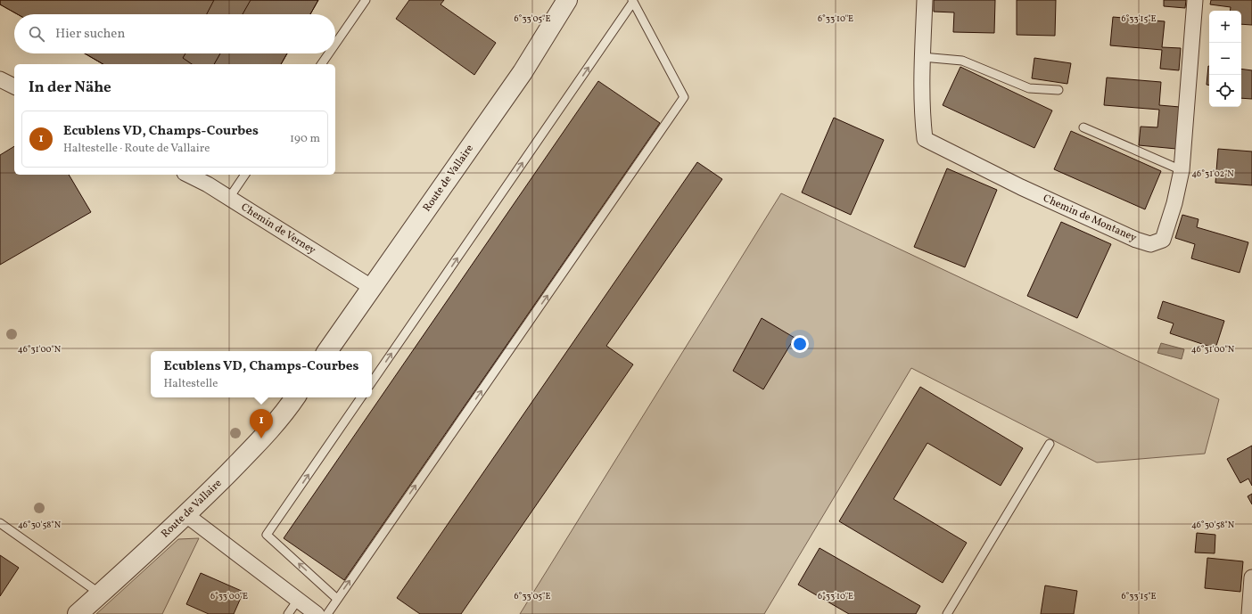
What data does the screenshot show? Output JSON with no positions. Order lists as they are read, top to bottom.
{
  "streets": {
    "street": ["Route de Vallaire", "Chemin de Montaney", "Chemin de Verney"]
  },
  "crossings": [
    ["Route de Vallaire", "Chemin de Verney"]
  ],
  "page": {
    "map_buttons": ["+", "−"],
    "search": "Hier suchen",
    "heading": "In der Nähe",
    "list": [
      {
        "mark": "1",
        "name": "Ecublens VD, Champs-Courbes",
        "note": "Haltestelle · Route de Vallaire",
        "value": "190 m"
      }
    ],
    "popup": ["Ecublens VD, Champs-Courbes", "Haltestelle"],
    "pins": "1"
  },
  "coordinates": [
    "6°33'05\"E",
    "6°33'10\"E",
    "6°33'15\"E",
    "46°31'02\"N",
    "46°31'00\"N",
    "46°30'58\"N",
    "6°33'00\"E"
  ]
}
